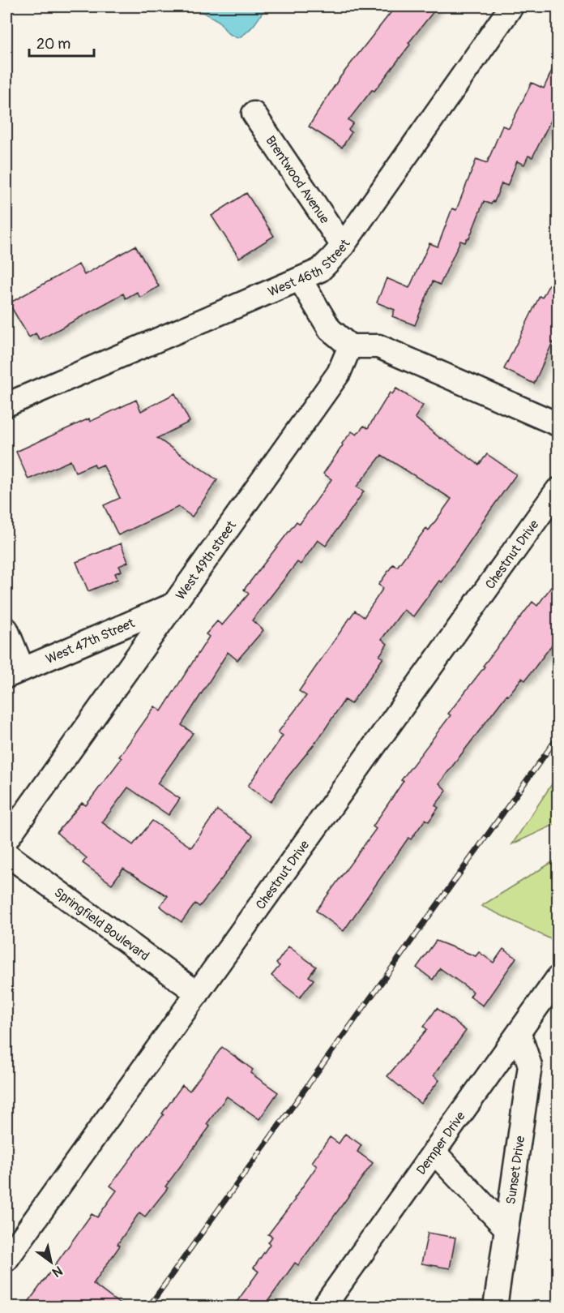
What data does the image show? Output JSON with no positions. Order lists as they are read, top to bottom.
{
  "streets": {
    "street": [
      "Brentwood Avenue",
      "West 46th Street",
      "Chestnut Drive",
      "West 49th street",
      "West 47th Street",
      "Springfield Boulevard",
      "Demper Drive",
      "Sunset Drive"
    ]
  },
  "crossings": [
    ["Brentwood Avenue", "West 46th Street"],
    ["Chestnut Drive", "Springfield Boulevard"],
    ["West 49th street", "West 47th Street"],
    ["Demper Drive", "Sunset Drive"]
  ],
  "scale_bar": "20 m",
  "north": "bottom right"
}
